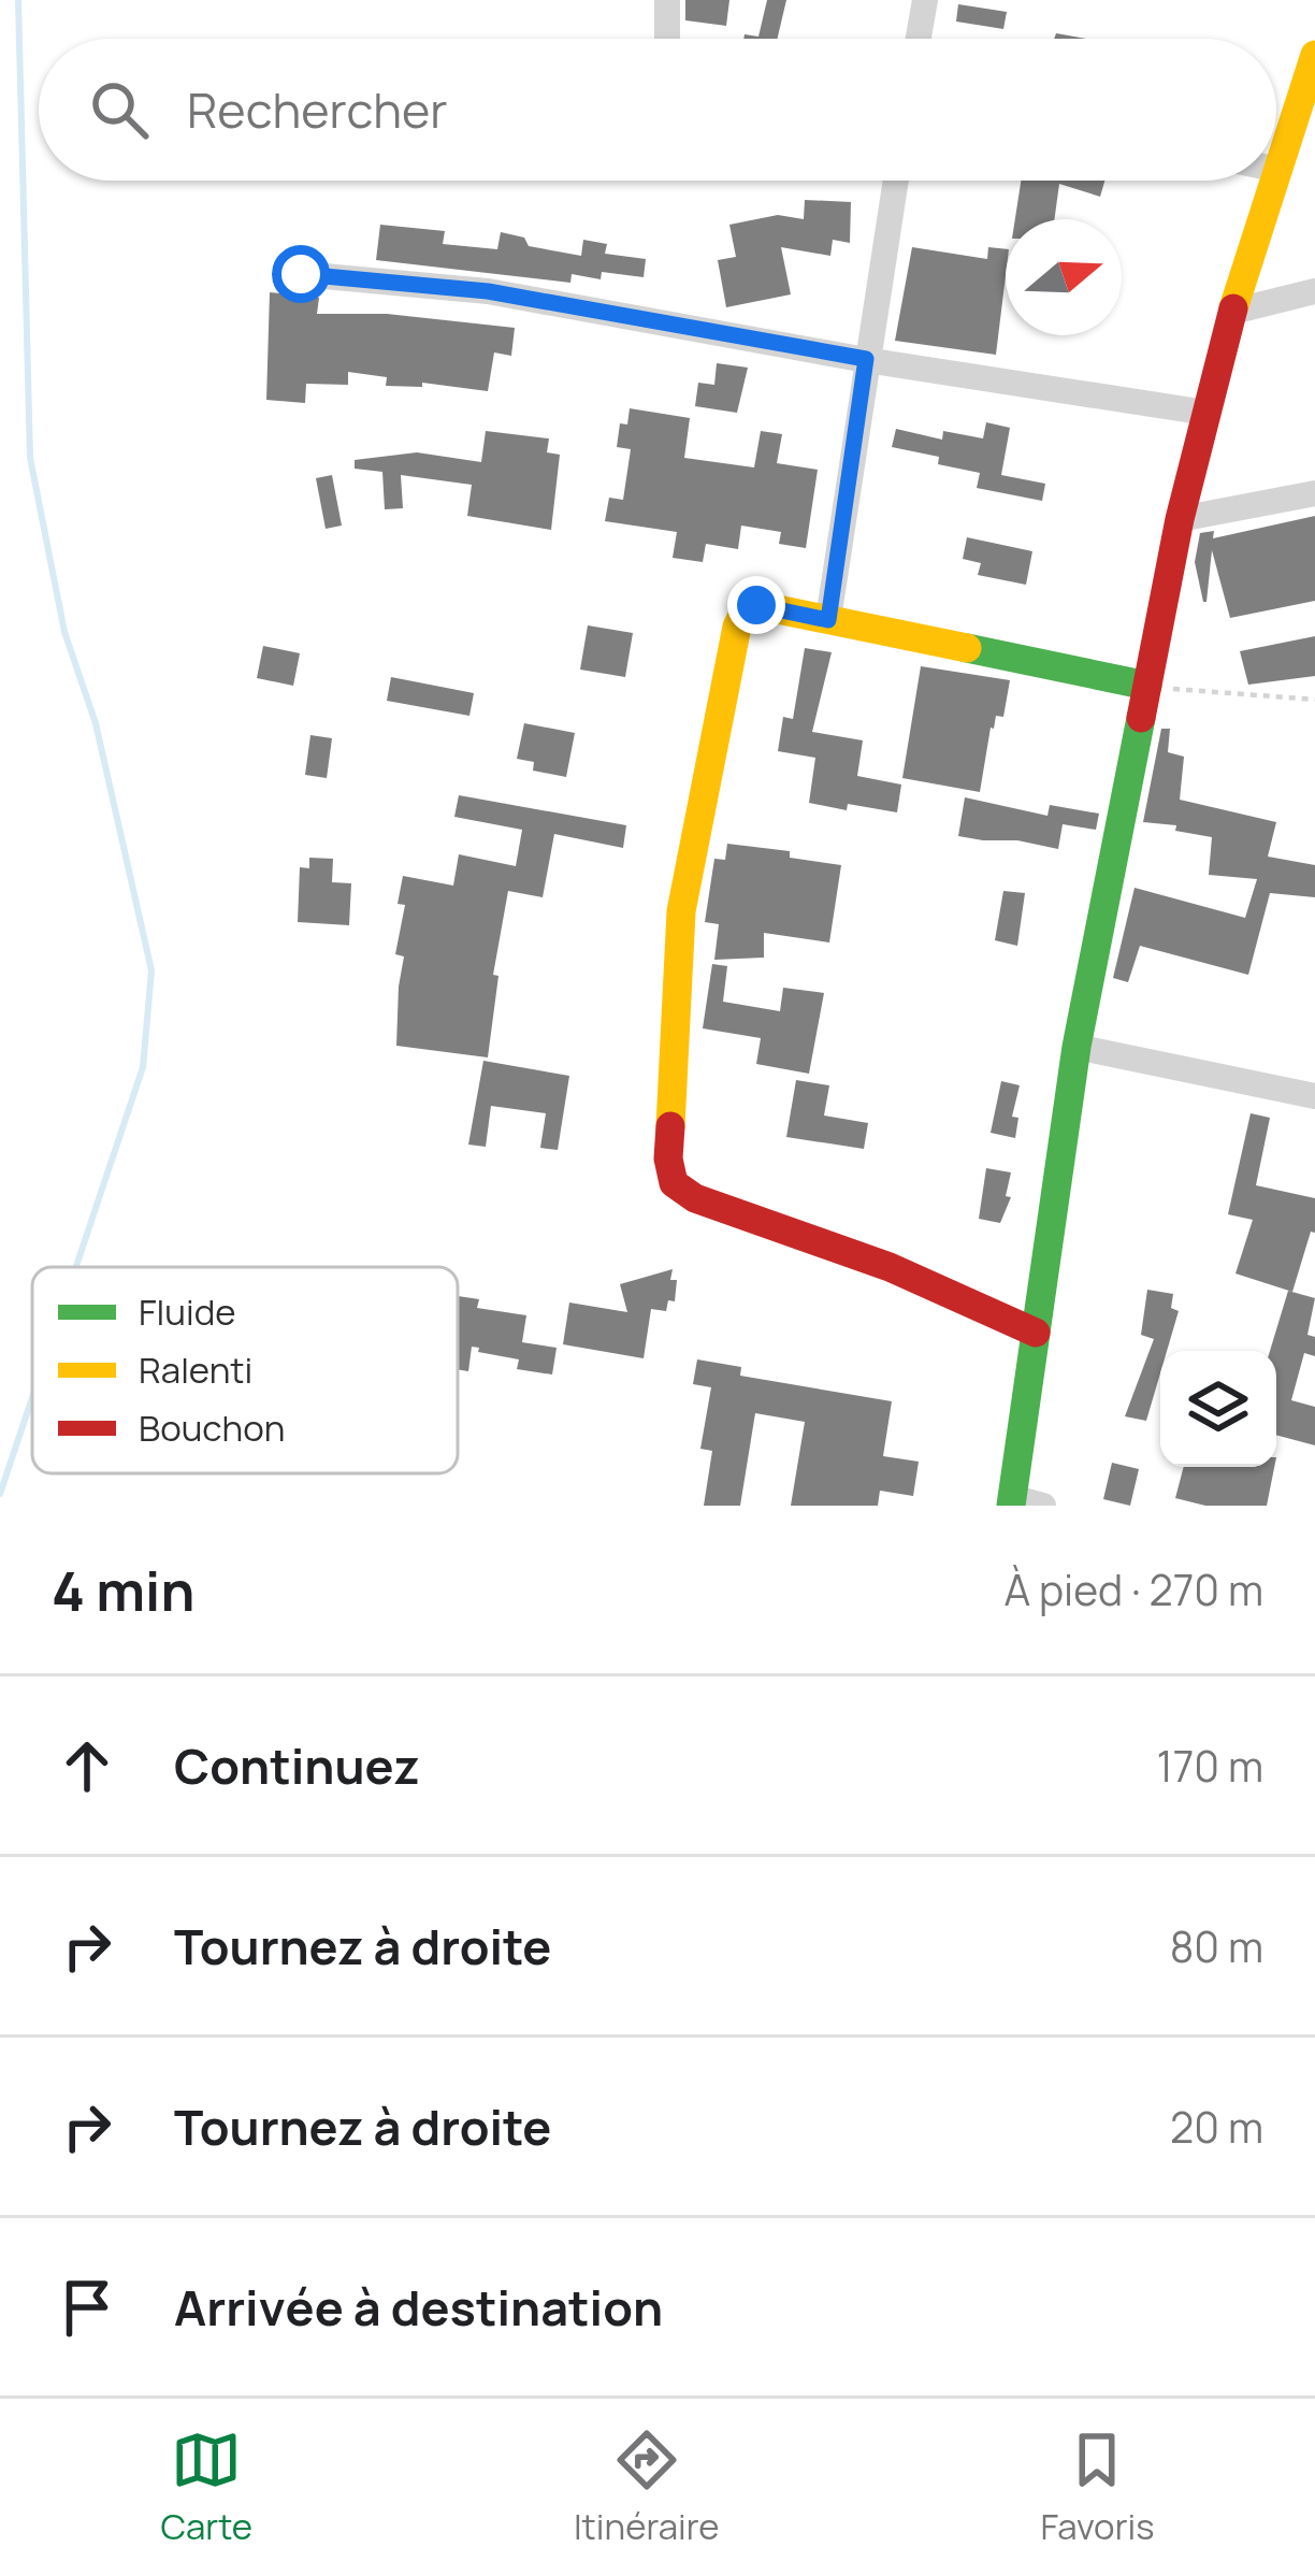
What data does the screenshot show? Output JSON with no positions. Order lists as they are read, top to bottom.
{
  "legend": ["Fluide", "Ralenti", "Bouchon"],
  "north": "right",
  "page": {
    "search": "Rechercher",
    "heading": ["4 min", "À pied · 270 m"],
    "list": [
      ["Continuez", "170 m"],
      ["Tournez à droite", "80 m"],
      ["Tournez à droite", "20 m"],
      "Arrivée à destination"
    ],
    "nav": ["Carte", "Itinéraire", "Favoris"]
  }
}
